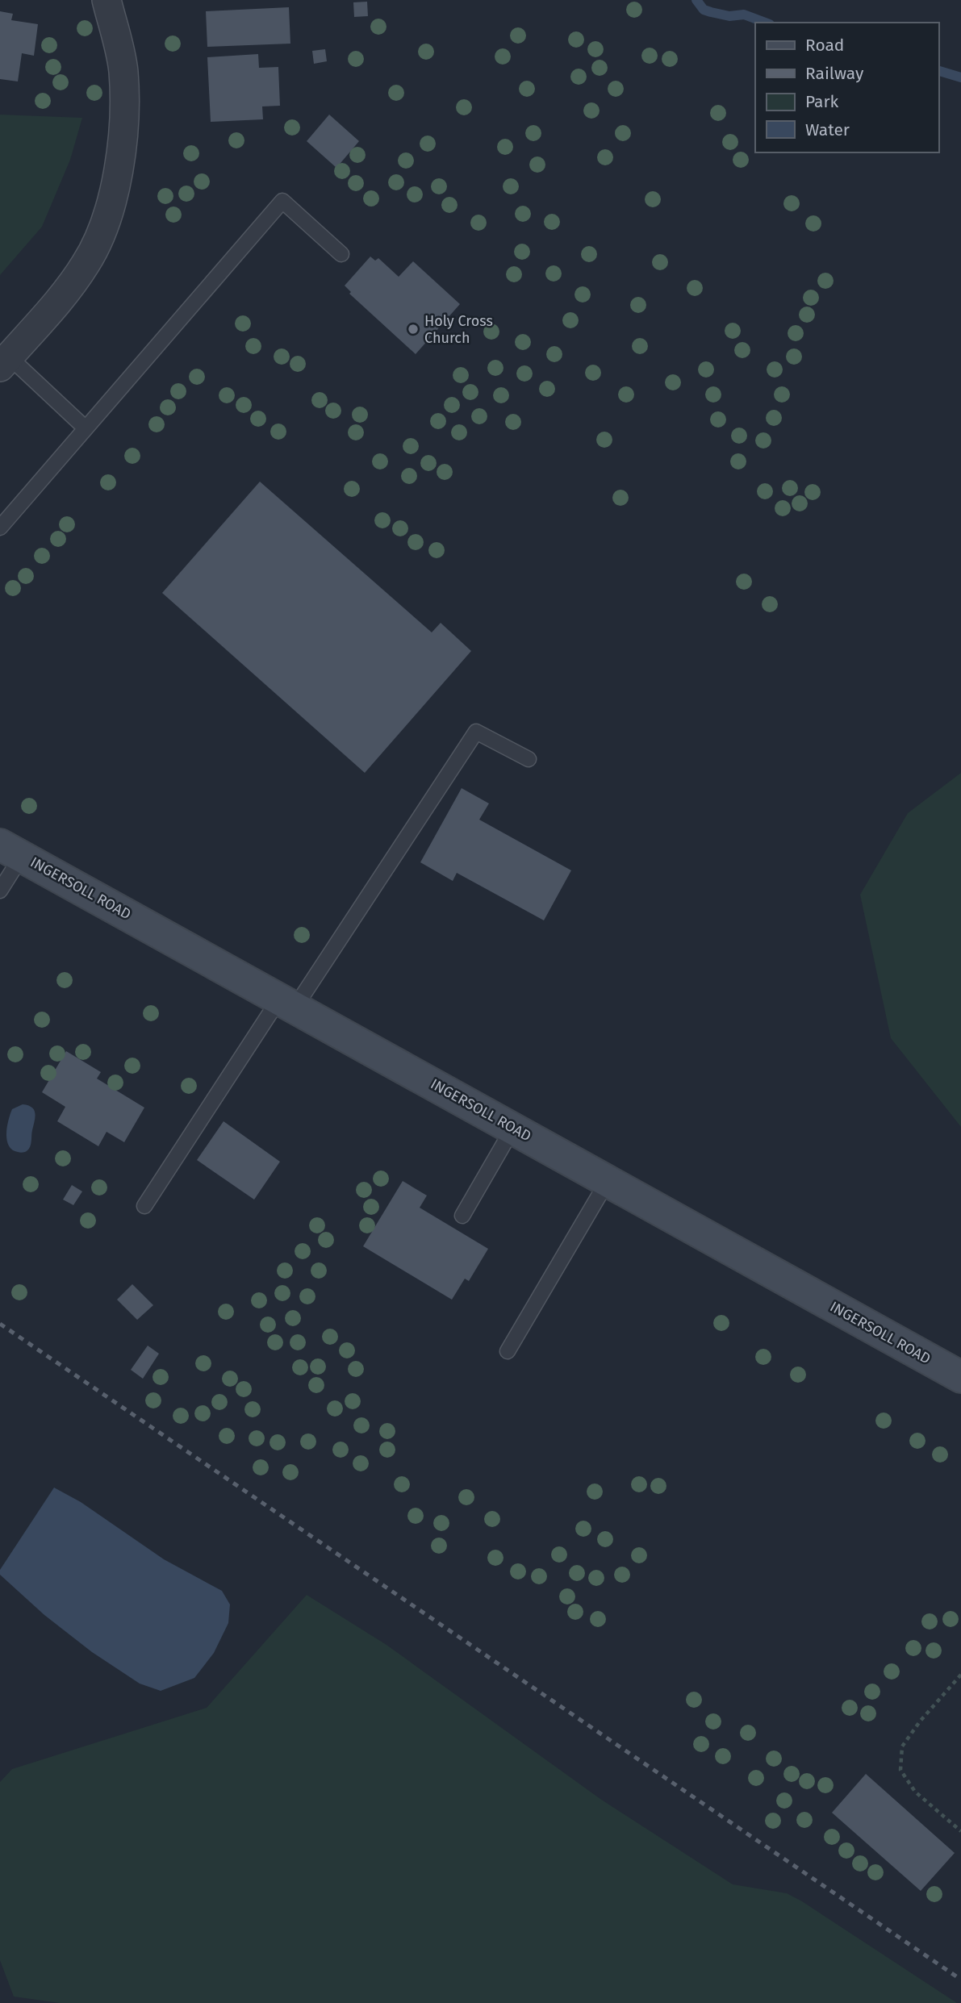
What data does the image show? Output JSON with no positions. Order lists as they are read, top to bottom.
{
  "streets": {
    "main road": ["INGERSOLL ROAD"]
  },
  "places": ["Holy Cross Church"],
  "legend": [
    "Road",
    "Railway",
    "Park",
    "Water"
  ]
}
